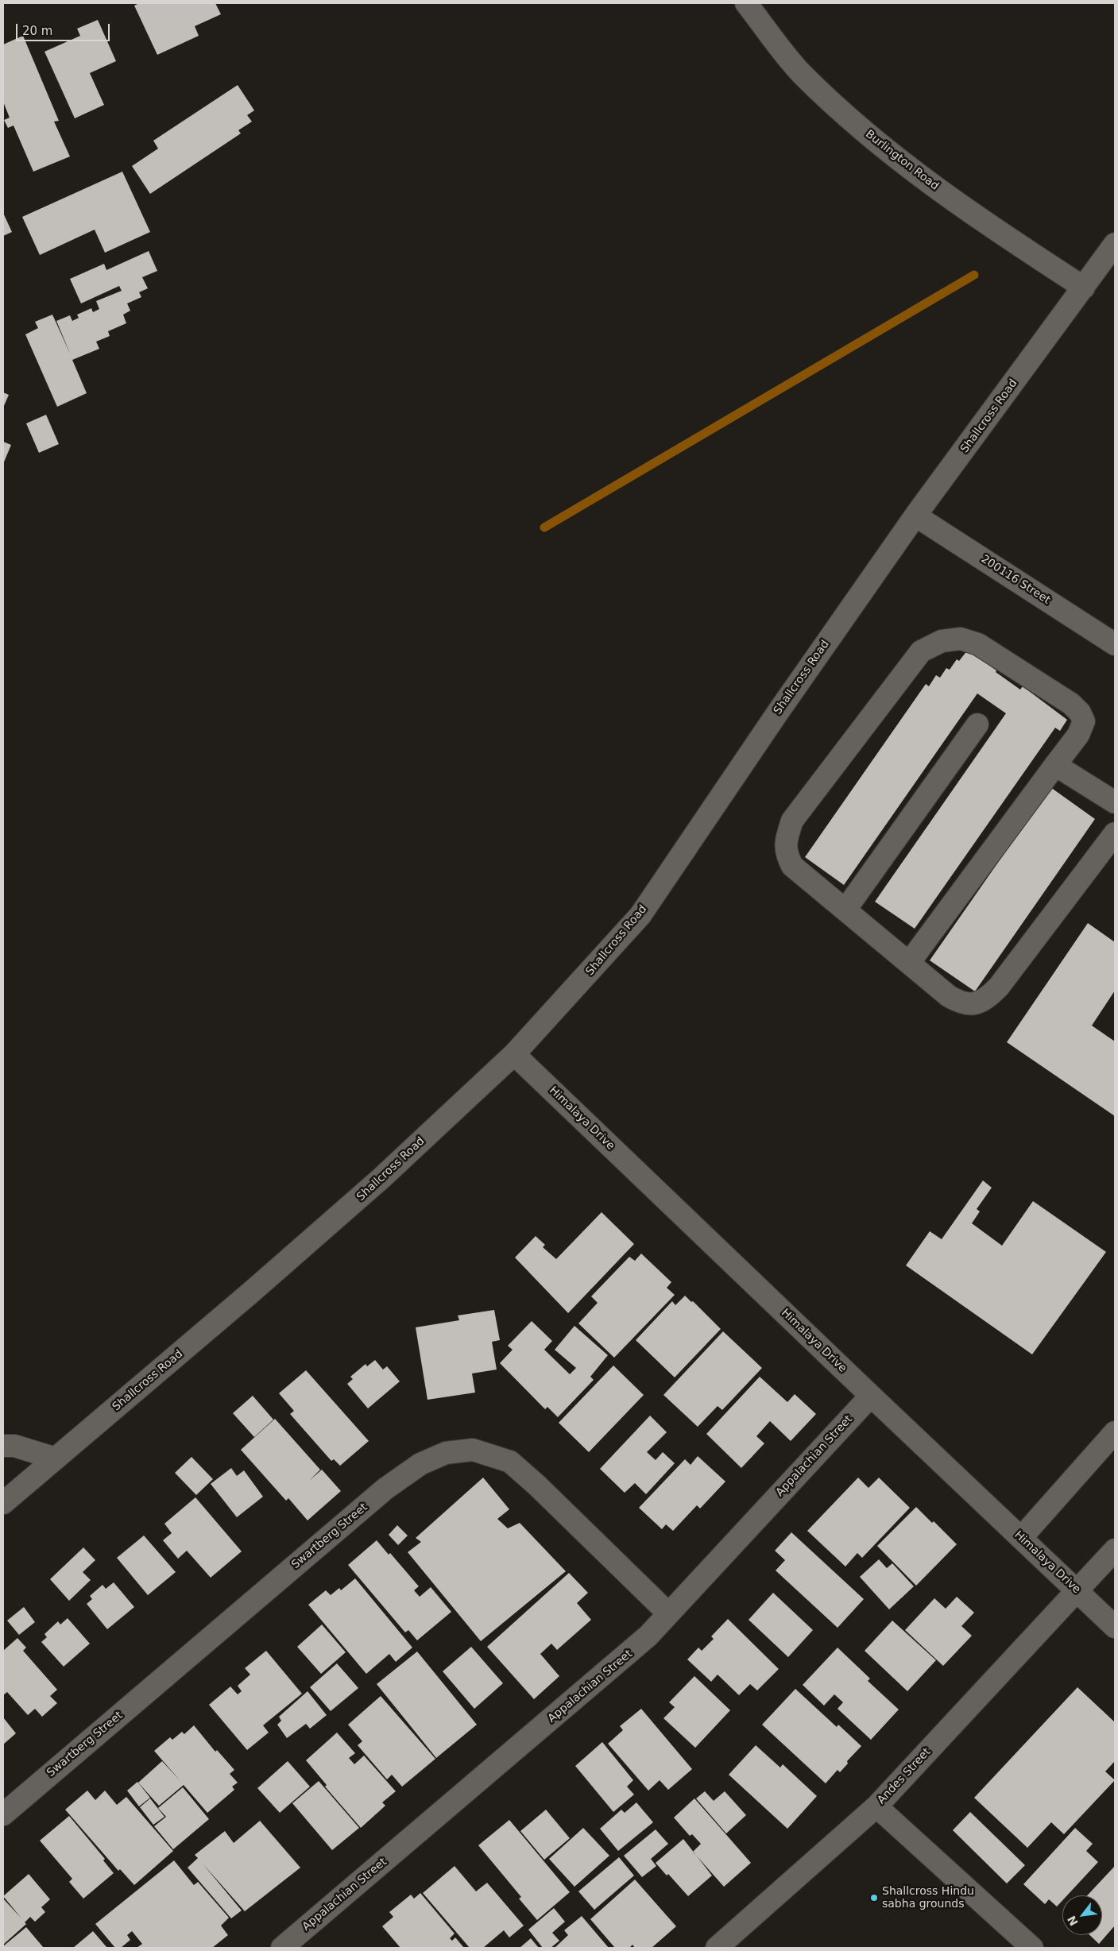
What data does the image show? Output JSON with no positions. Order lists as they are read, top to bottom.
{
  "streets": {
    "street": [
      "Burlington Road",
      "Shallcross Road",
      "200116 Street",
      "Himalaya Drive",
      "Appalachian Street",
      "Swartberg Street",
      "Andes Street"
    ]
  },
  "crossings": [
    ["Burlington Road", "Shallcross Road"],
    ["Shallcross Road", "200116 Street"],
    ["Shallcross Road", "Himalaya Drive"],
    ["Himalaya Drive", "Appalachian Street"],
    ["Himalaya Drive", "Andes Street"],
    ["Appalachian Street", "Swartberg Street"]
  ],
  "places": ["Shallcross Hindu sabha grounds"],
  "scale_bar": "20 m",
  "north": "bottom left"
}
